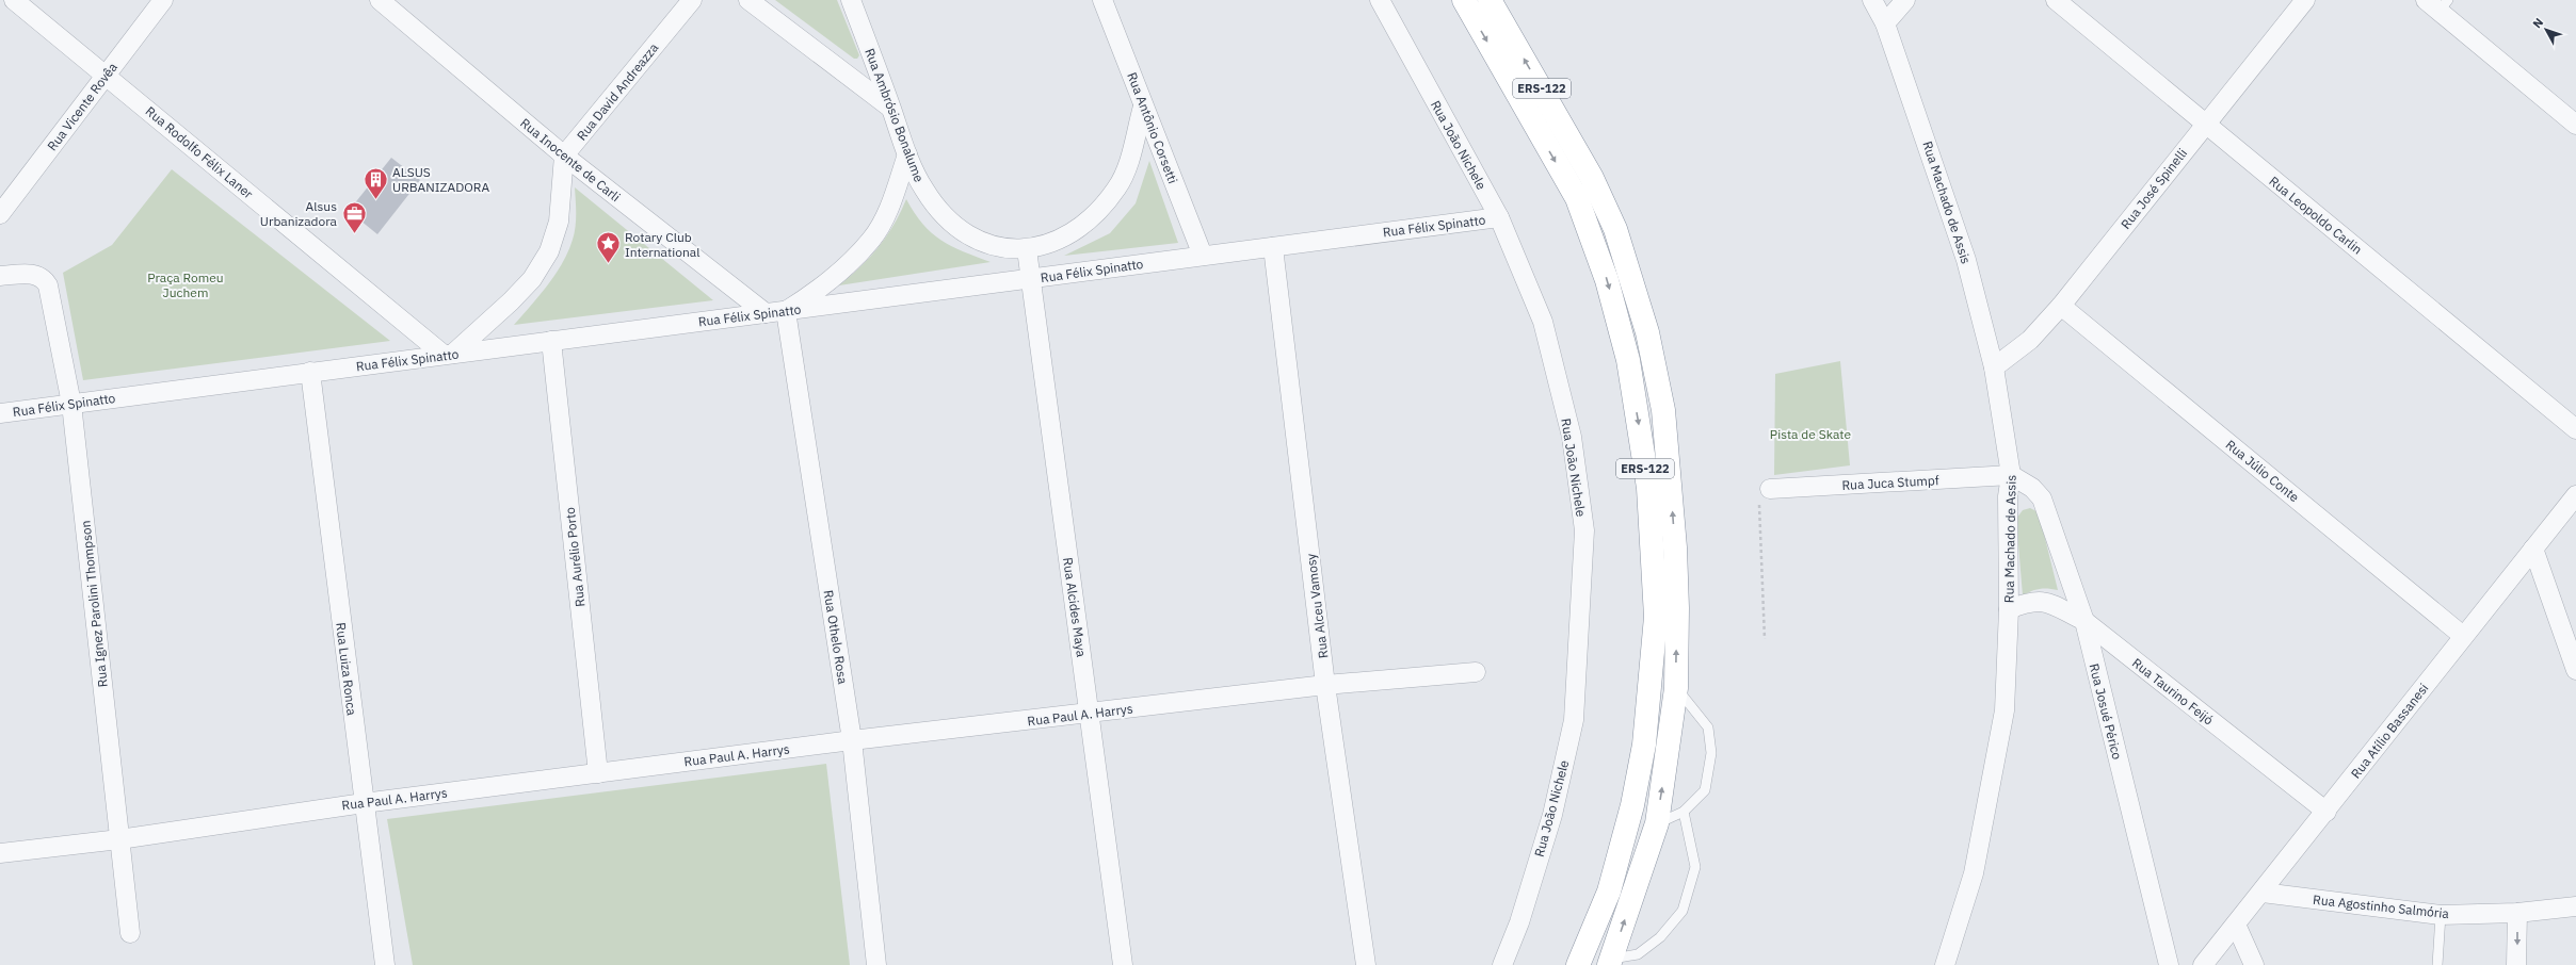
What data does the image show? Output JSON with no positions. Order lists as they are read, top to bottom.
{
  "streets": {
    "highway": ["ERS-122"],
    "street": [
      "Rua David Andreazza",
      "Rua Vicente Rovêa",
      "Rua Ambrósio Bonalume",
      "Rua Antônio Corsetti",
      "Rua João Nichele",
      "Rua Rodolfo Félix Laner",
      "Rua Inocente de Carli",
      "Rua José Spinelli",
      "Rua Machado de Assis",
      "Rua Leopoldo Carlin",
      "Rua Félix Spinatto",
      "Rua Júlio Conte",
      "Rua Juca Stumpf",
      "Rua Aurélio Porto",
      "Rua Ignez Parolini Thompson",
      "Rua Alceu Vamosy",
      "Rua Alcides Maya",
      "Rua Othelo Rosa",
      "Rua Luiza Ronca",
      "Rua Taurino Feijó",
      "Rua Josué Périco",
      "Rua Paul A. Harrys",
      "Rua Atílio Bassanesi",
      "Rua Agostinho Salmória"
    ]
  },
  "crossings": [
    ["Rua David Andreazza", "Rua Inocente de Carli"],
    ["Rua Vicente Rovêa", "Rua Rodolfo Félix Laner"],
    ["Rua Ambrósio Bonalume", "Rua Antônio Corsetti"],
    ["Rua Ambrósio Bonalume", "Rua Alcides Maya"],
    ["Rua Antônio Corsetti", "Rua Félix Spinatto"],
    ["Rua João Nichele", "Rua Félix Spinatto"],
    ["Rua Rodolfo Félix Laner", "Rua Félix Spinatto"],
    ["Rua Inocente de Carli", "Rua Félix Spinatto"],
    ["Rua José Spinelli", "Rua Machado de Assis"],
    ["Rua José Spinelli", "Rua Leopoldo Carlin"],
    ["Rua José Spinelli", "Rua Júlio Conte"],
    ["Rua Machado de Assis", "Rua Juca Stumpf"],
    ["Rua Machado de Assis", "Rua Taurino Feijó"],
    ["Rua Machado de Assis", "Rua Josué Périco"],
    ["Rua Félix Spinatto", "Rua Aurélio Porto"],
    ["Rua Félix Spinatto", "Rua Ignez Parolini Thompson"],
    ["Rua Félix Spinatto", "Rua Alceu Vamosy"],
    ["Rua Félix Spinatto", "Rua Alcides Maya"],
    ["Rua Félix Spinatto", "Rua Othelo Rosa"],
    ["Rua Félix Spinatto", "Rua Luiza Ronca"],
    ["Rua Júlio Conte", "Rua Atílio Bassanesi"],
    ["Rua Juca Stumpf", "Rua Josué Périco"],
    ["Rua Aurélio Porto", "Rua Paul A. Harrys"],
    ["Rua Ignez Parolini Thompson", "Rua Paul A. Harrys"],
    ["Rua Alceu Vamosy", "Rua Paul A. Harrys"],
    ["Rua Alcides Maya", "Rua Paul A. Harrys"],
    ["Rua Othelo Rosa", "Rua Paul A. Harrys"],
    ["Rua Luiza Ronca", "Rua Paul A. Harrys"],
    ["Rua Taurino Feijó", "Rua Josué Périco"],
    ["Rua Taurino Feijó", "Rua Atílio Bassanesi"],
    ["Rua Atílio Bassanesi", "Rua Agostinho Salmória"]
  ],
  "parks": ["Praça Romeu Juchem", "Pista de Skate"],
  "places": {
    "building": ["ALSUS URBANIZADORA"],
    "office": ["Alsus Urbanizadora"],
    "place": ["Rotary Club International"]
  },
  "north": "top left"
}
